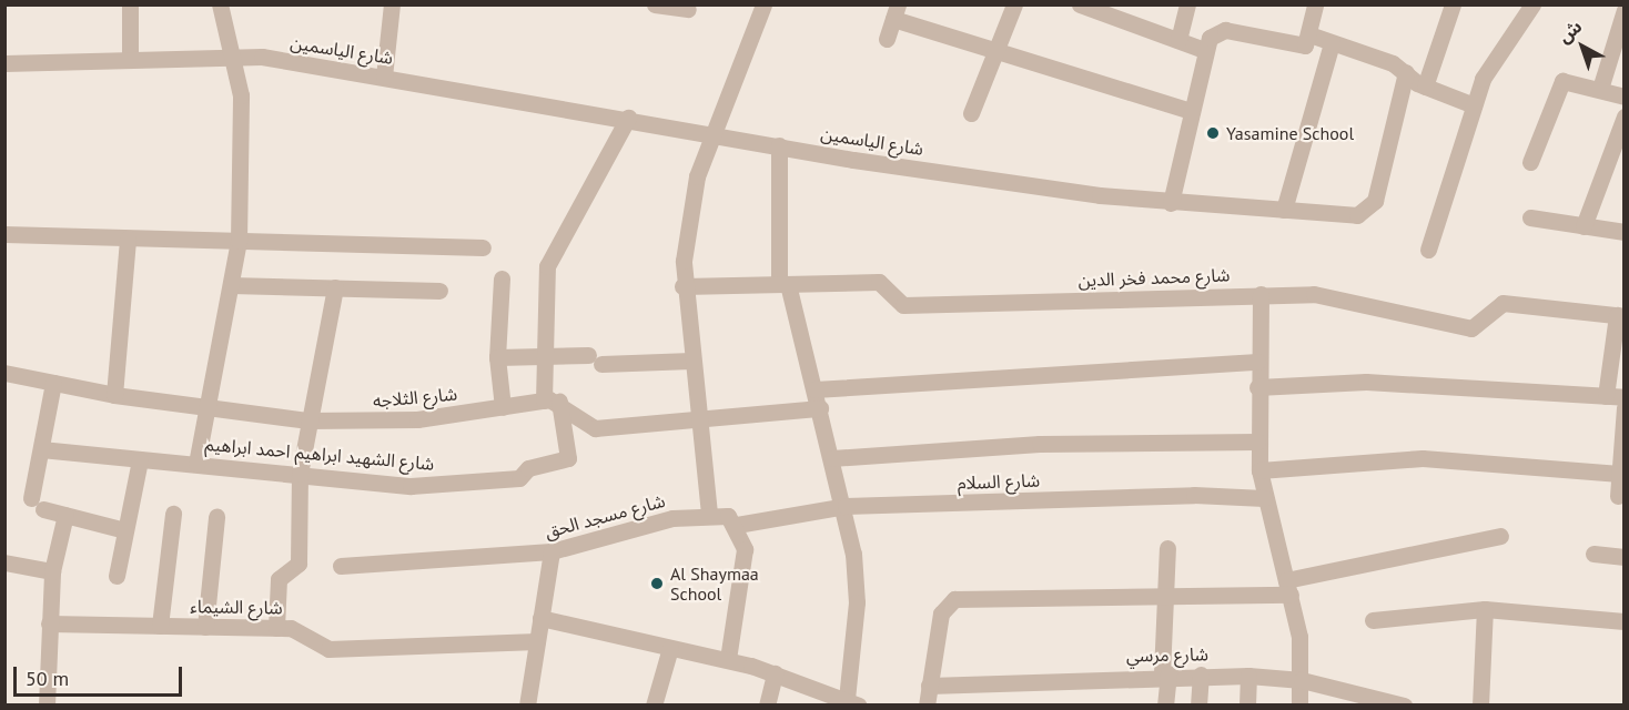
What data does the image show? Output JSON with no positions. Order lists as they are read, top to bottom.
{
  "streets": {
    "street": [
      "شارع الياسمين",
      "شارع محمد فخر الدين",
      "شارع الثلاجه",
      "شارع الشهيد ابراهيم احمد ابراهيم",
      "شارع السلام",
      "شارع مسجد الحق",
      "شارع الشيماء",
      "شارع مرسي"
    ]
  },
  "crossings": [
    ["شارع الثلاجه", "شارع الشهيد ابراهيم احمد ابراهيم"]
  ],
  "places": ["Yasamine School", "Al Shaymaa School"],
  "scale_bar": "50 m",
  "north": "top left"
}
